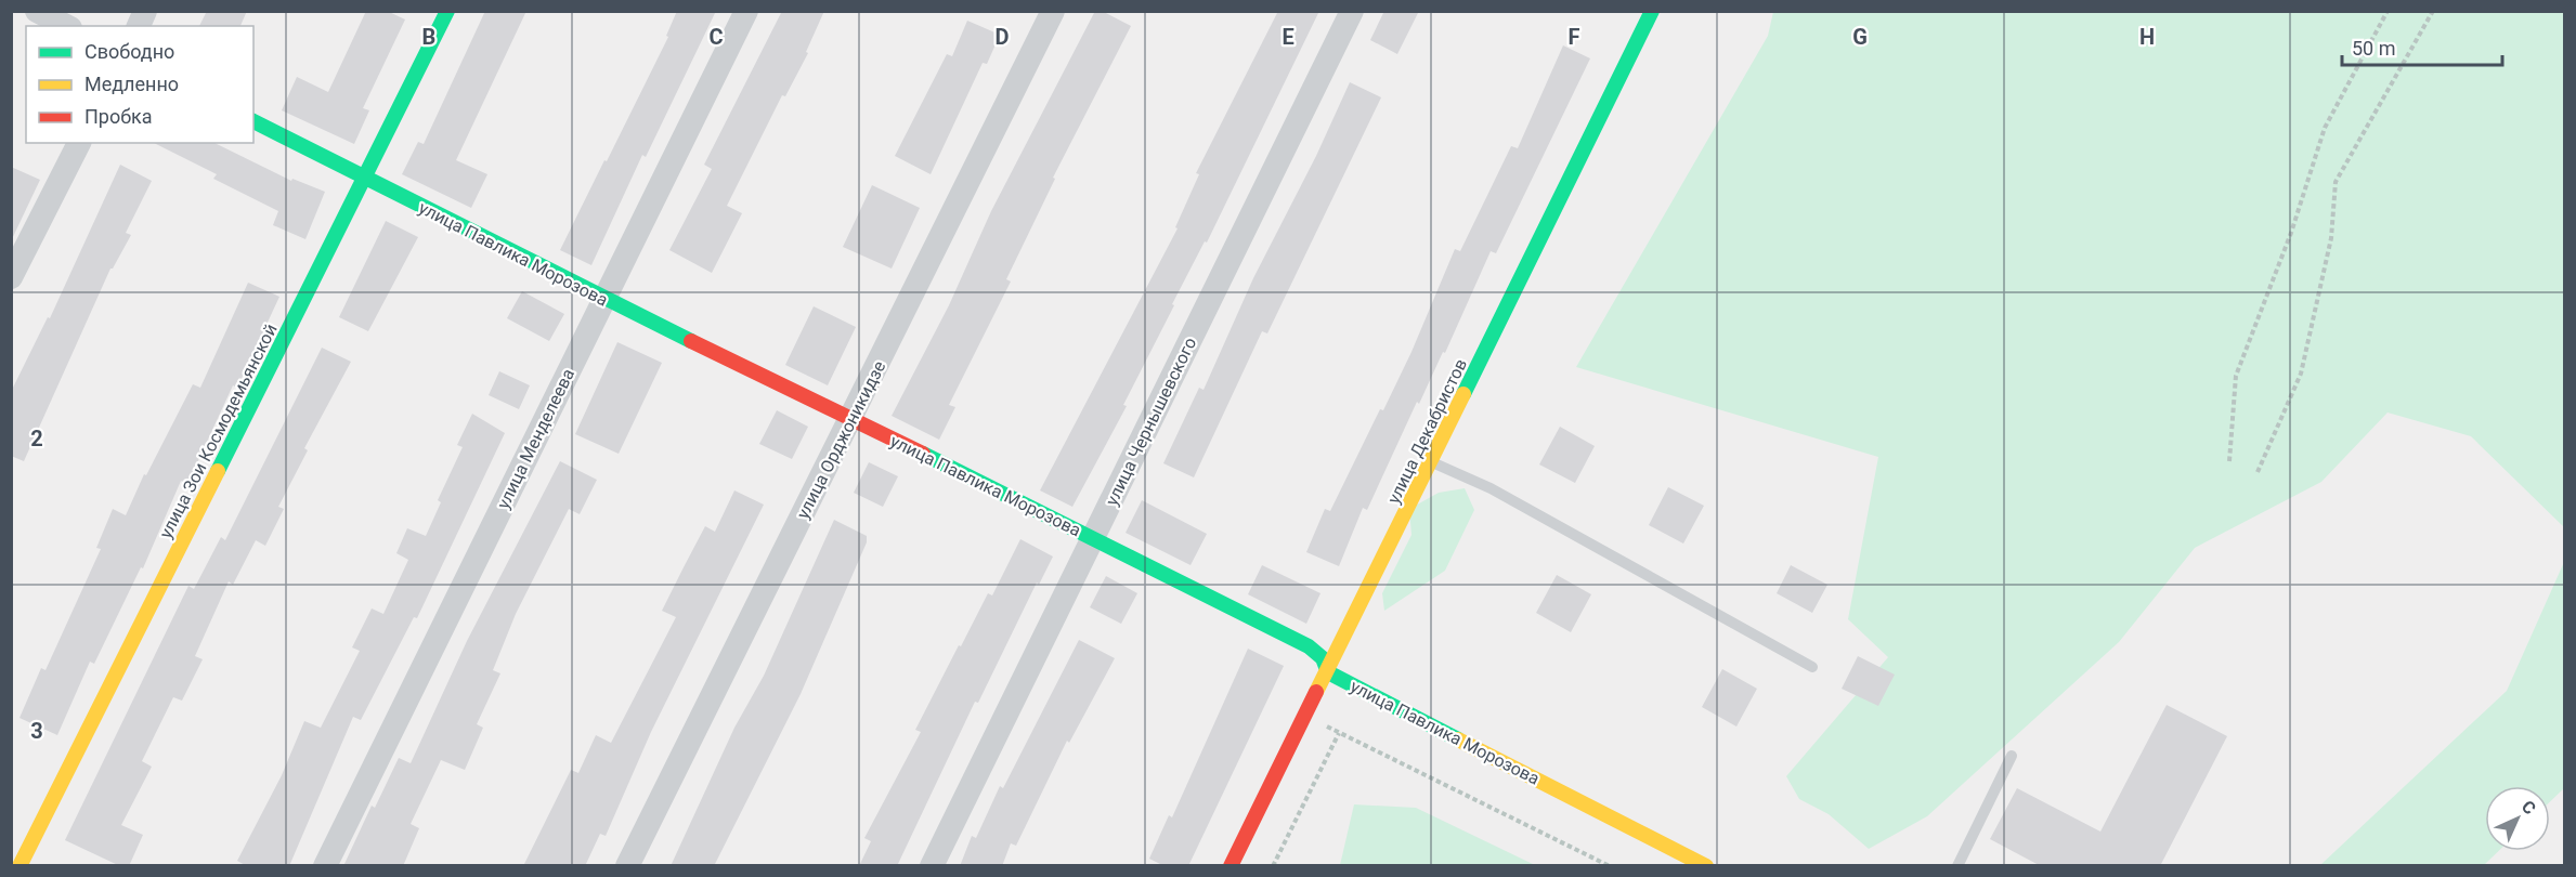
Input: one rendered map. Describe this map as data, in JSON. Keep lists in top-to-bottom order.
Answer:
{
  "streets": {
    "street": [
      "улица Павлика Морозова",
      "улица Чернышевского",
      "улица Зои Космодемьянской",
      "улица Декабристов",
      "улица Менделеева",
      "улица Орджоникидзе"
    ]
  },
  "crossings": [
    ["улица Павлика Морозова", "улица Чернышевского"],
    ["улица Павлика Морозова", "улица Зои Космодемьянской"],
    ["улица Павлика Морозова", "улица Декабристов"],
    ["улица Павлика Морозова", "улица Менделеева"],
    ["улица Павлика Морозова", "улица Орджоникидзе"]
  ],
  "legend": ["Свободно", "Медленно", "Пробка"],
  "scale_bar": "50 m",
  "north": "top right",
  "grid": {
    "columns": [
      "B",
      "C",
      "D",
      "E",
      "F",
      "G",
      "H"
    ],
    "rows": ["2", "3"]
  }
}
